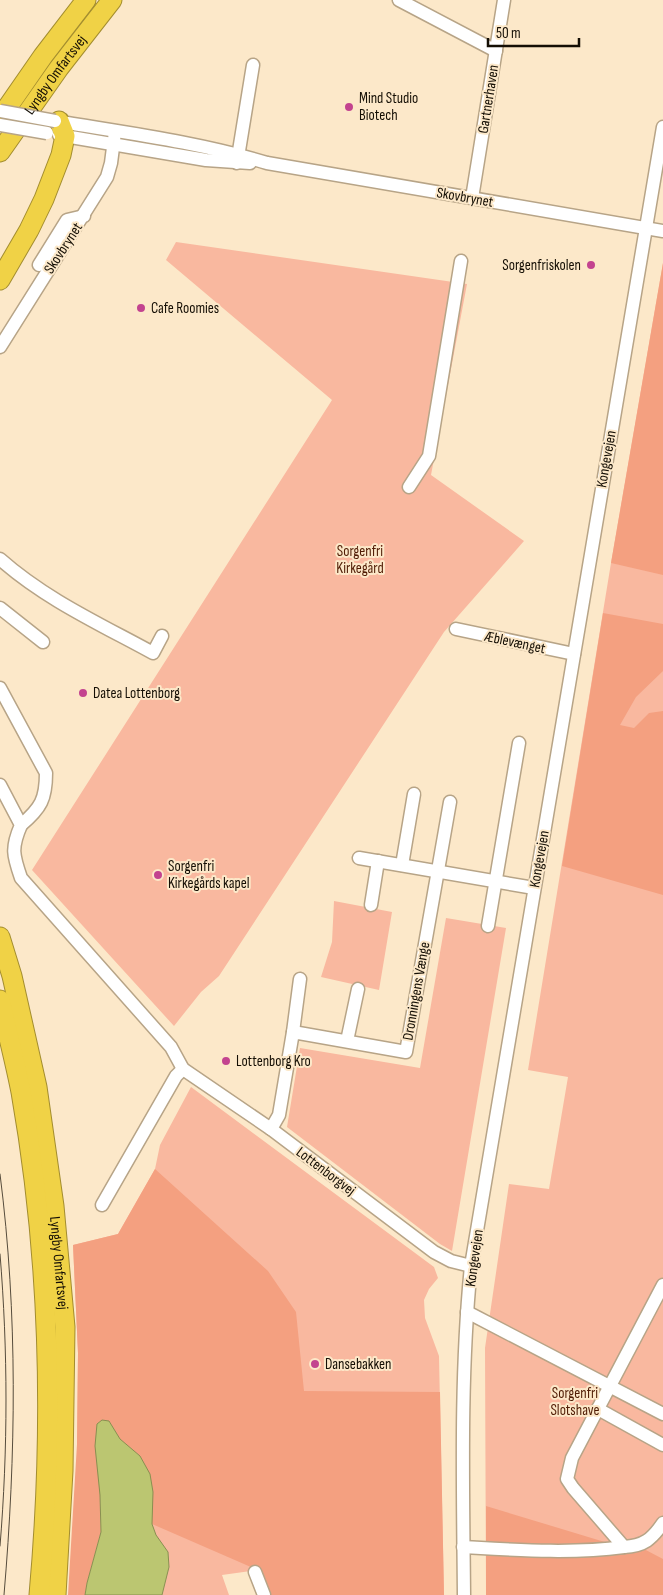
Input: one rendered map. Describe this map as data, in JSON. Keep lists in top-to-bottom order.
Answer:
{
  "streets": {
    "highway": ["Lyngby Omfartsvej"],
    "street": [
      "Gartnerhaven",
      "Skovbrynet",
      "Kongevejen",
      "Æblevænget",
      "Dronningens Vænge",
      "Lottenborgvej"
    ]
  },
  "crossings": [
    ["Gartnerhaven", "Skovbrynet"],
    ["Skovbrynet", "Kongevejen"],
    ["Kongevejen", "Æblevænget"],
    ["Kongevejen", "Lottenborgvej"]
  ],
  "parks": ["Sorgenfri Kirkegård", "Sorgenfri Slotshave"],
  "places": [
    "Mind Studio Biotech",
    "Sorgenfriskolen",
    "Cafe Roomies",
    "Datea Lottenborg",
    "Sorgenfri Kirkegårds kapel",
    "Lottenborg Kro",
    "Dansebakken"
  ],
  "scale_bar": "50 m"
}
